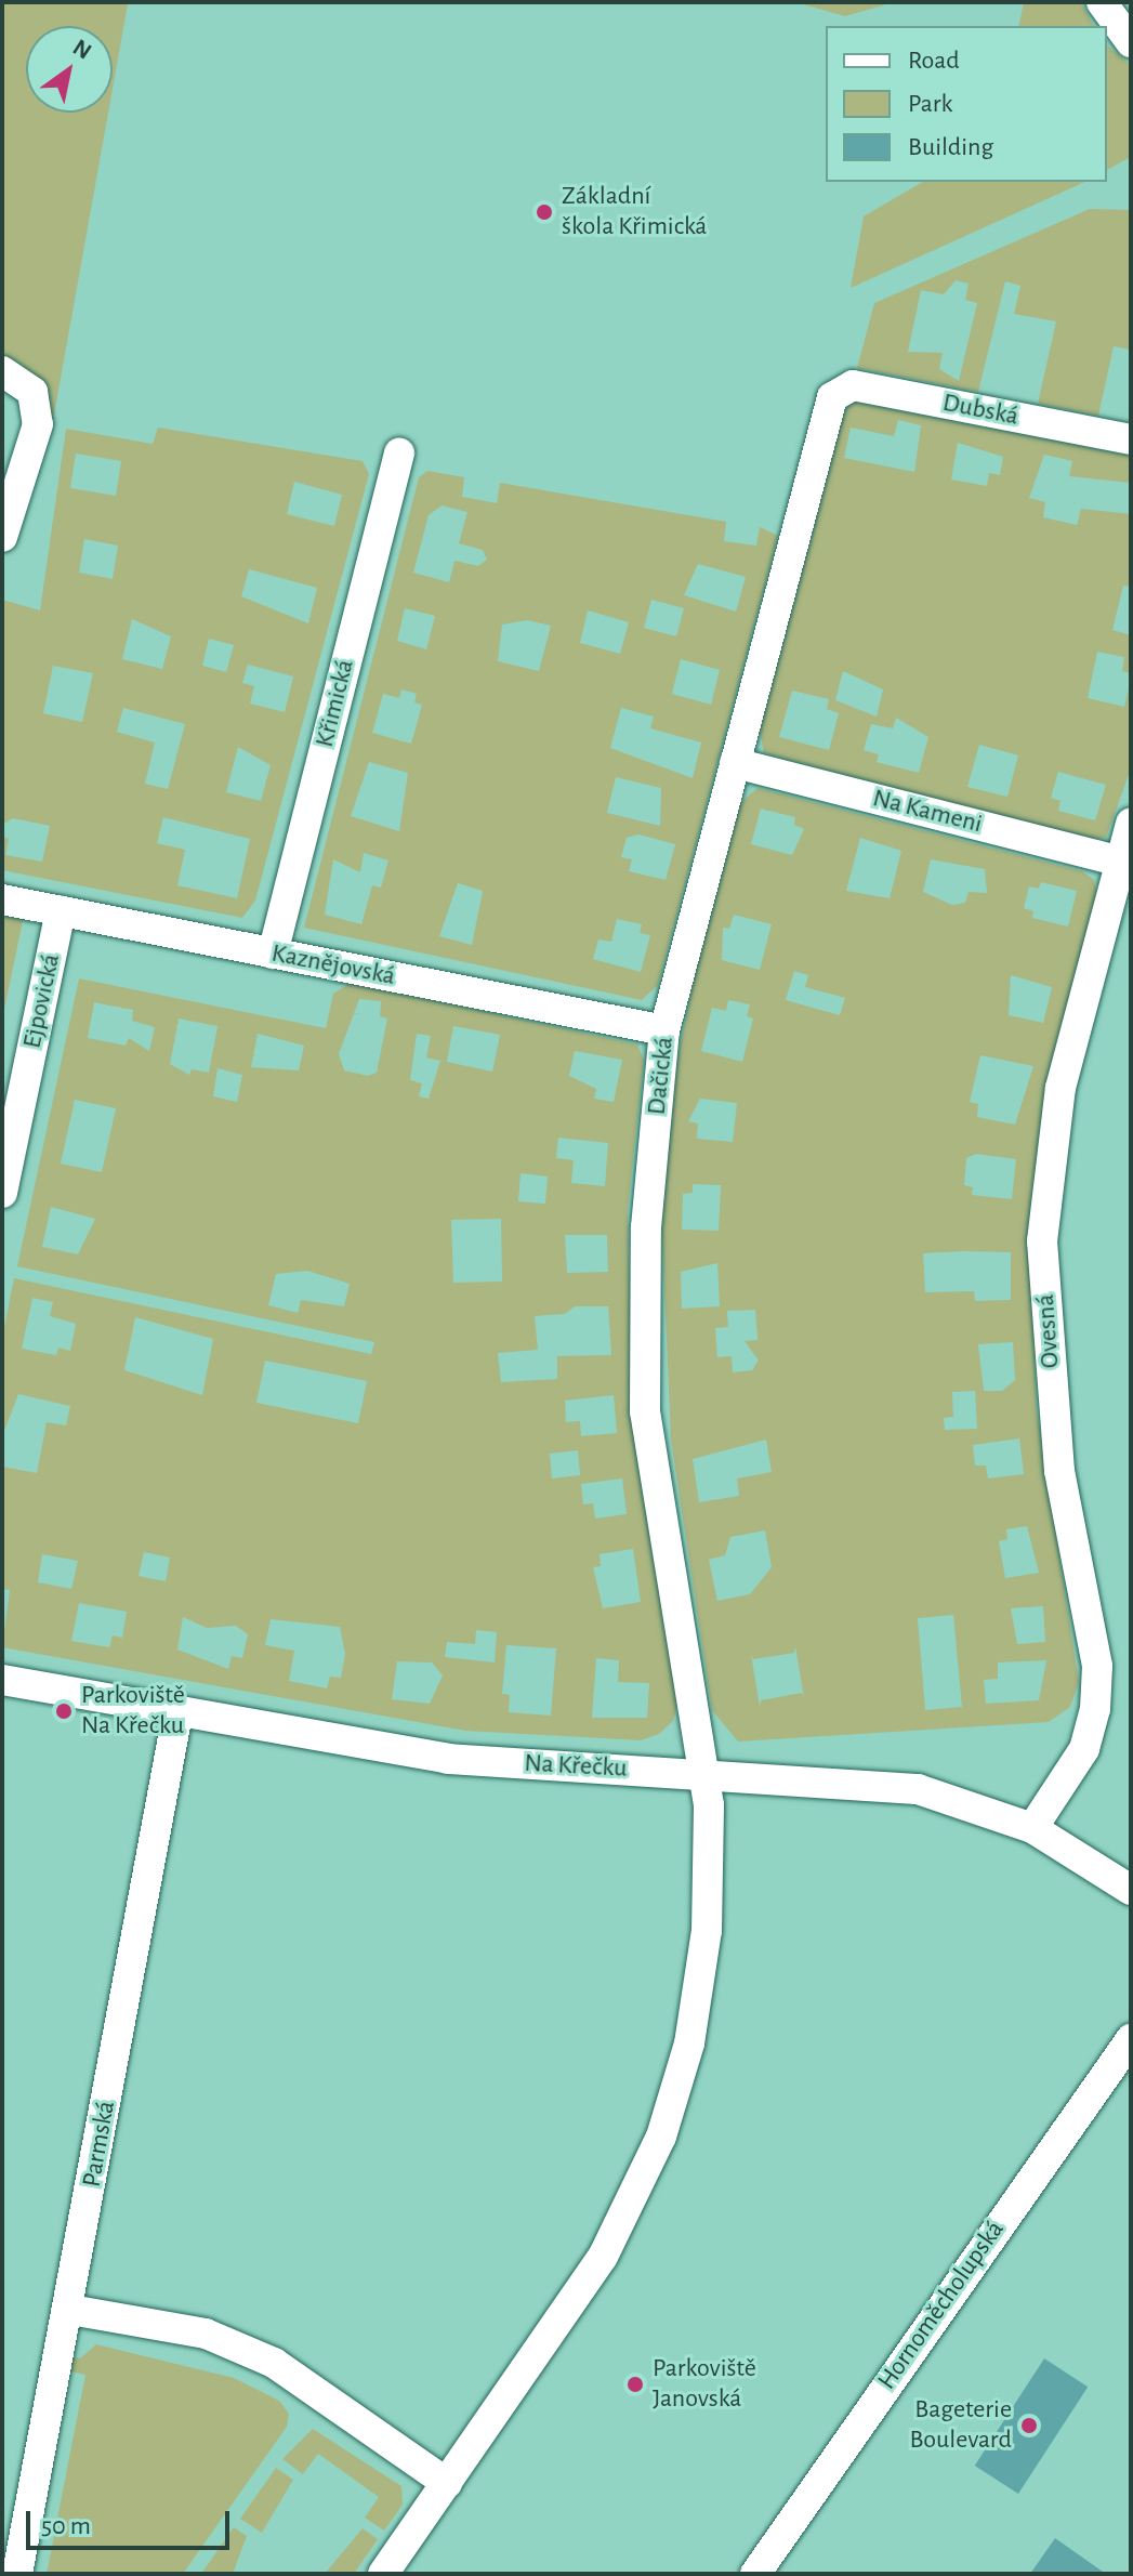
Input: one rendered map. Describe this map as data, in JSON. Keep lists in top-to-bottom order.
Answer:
{
  "streets": {
    "street": [
      "Dubská",
      "Křimická",
      "Na Kameni",
      "Kaznějovská",
      "Ejpovická",
      "Dačická",
      "Ovesná",
      "Na Křečku",
      "Parmská",
      "Hornoměcholupská"
    ]
  },
  "crossings": [
    ["Dubská", "Dačická"],
    ["Křimická", "Kaznějovská"],
    ["Na Kameni", "Dačická"],
    ["Na Kameni", "Ovesná"],
    ["Kaznějovská", "Ejpovická"],
    ["Kaznějovská", "Dačická"],
    ["Dačická", "Na Křečku"],
    ["Ovesná", "Na Křečku"],
    ["Na Křečku", "Parmská"]
  ],
  "places": [
    "Základní škola Křimická",
    "Parkoviště Na Křečku",
    "Parkoviště Janovská",
    "Bageterie Boulevard"
  ],
  "legend": ["Road", "Park", "Building"],
  "scale_bar": "50 m",
  "north": "top right"
}
